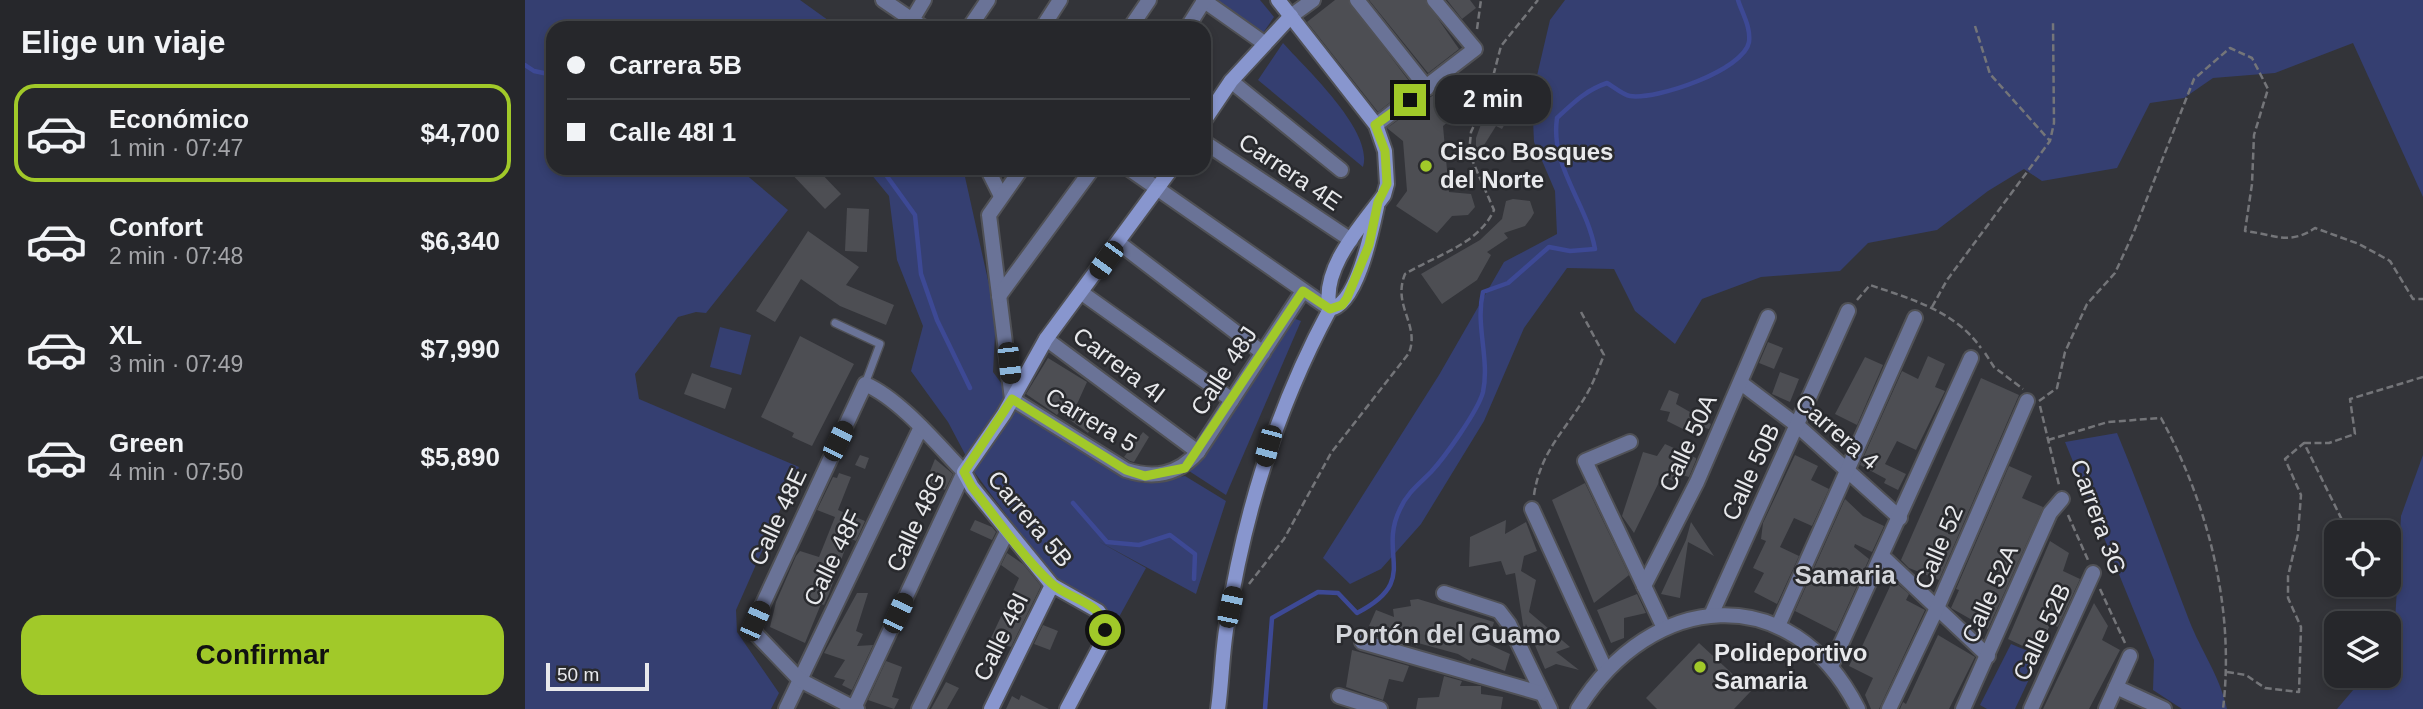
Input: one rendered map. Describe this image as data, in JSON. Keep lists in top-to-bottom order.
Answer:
{
  "streets": {
    "street": [
      "Carrera 4E",
      "Carrera 4I",
      "Calle 48J",
      "Carrera 5",
      "Carrera 4",
      "Calle 50A",
      "Calle 50B",
      "Calle 48E",
      "Carrera 5B",
      "Calle 48G",
      "Calle 52",
      "Calle 48F",
      "Calle 52A",
      "Calle 52B",
      "Calle 48I"
    ],
    "path": ["Carrera 3G"]
  },
  "crossings": [
    ["Carrera 4I", "Calle 48J"],
    ["Calle 48J", "Carrera 5"],
    ["Carrera 5", "Calle 48G"],
    ["Carrera 4", "Calle 50A"],
    ["Carrera 4", "Calle 50B"],
    ["Calle 48E", "Carrera 5B"],
    ["Calle 48E", "Calle 48F"],
    ["Carrera 3G", "Calle 52"],
    ["Carrera 3G", "Calle 52A"],
    ["Carrera 3G", "Calle 52B"],
    ["Carrera 5B", "Calle 48G"],
    ["Carrera 5B", "Calle 48F"],
    ["Carrera 5B", "Calle 48I"]
  ],
  "districts": ["Samaria", "Portón del Guamo"],
  "places": ["Cisco Bosques del Norte", "Polideportivo Samaria"],
  "scale_bar": "50 m",
  "page": {
    "heading": "Elige un viaje",
    "banner": ["Carrera 5B", "Calle 48I 1"],
    "bubble": "2 min",
    "list": [
      {
        "name": "Económico",
        "note": "1 min · 07:47",
        "value": "$4,700"
      },
      {
        "name": "Confort",
        "note": "2 min · 07:48",
        "value": "$6,340"
      },
      {
        "name": "XL",
        "note": "3 min · 07:49",
        "value": "$7,990"
      },
      {
        "name": "Green",
        "note": "4 min · 07:50",
        "value": "$5,890"
      }
    ],
    "buttons": "Confirmar",
    "scale": "50 m"
  }
}
